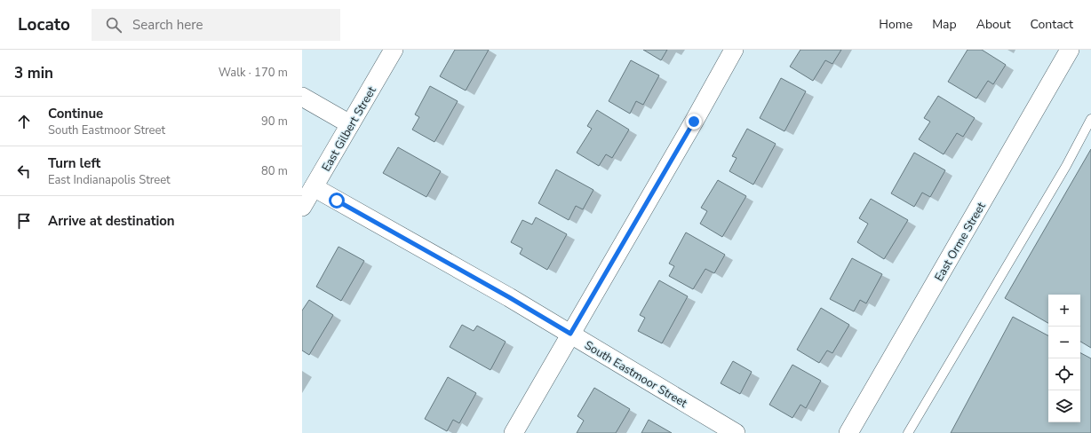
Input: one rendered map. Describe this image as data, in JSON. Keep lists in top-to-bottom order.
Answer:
{
  "streets": {
    "street": ["East Gilbert Street", "East Orme Street", "South Eastmoor Street"]
  },
  "crossings": [
    ["East Gilbert Street", "South Eastmoor Street"]
  ],
  "page": {
    "header": "Locato",
    "search": "Search here",
    "nav": [
      "Home",
      "Map",
      "About",
      "Contact"
    ],
    "heading": ["3 min", "Walk · 170 m"],
    "list": [
      ["Continue", "South Eastmoor Street", "90 m"],
      ["Turn left", "East Indianapolis Street", "80 m"],
      "Arrive at destination"
    ],
    "map_buttons": ["+", "−"]
  }
}
